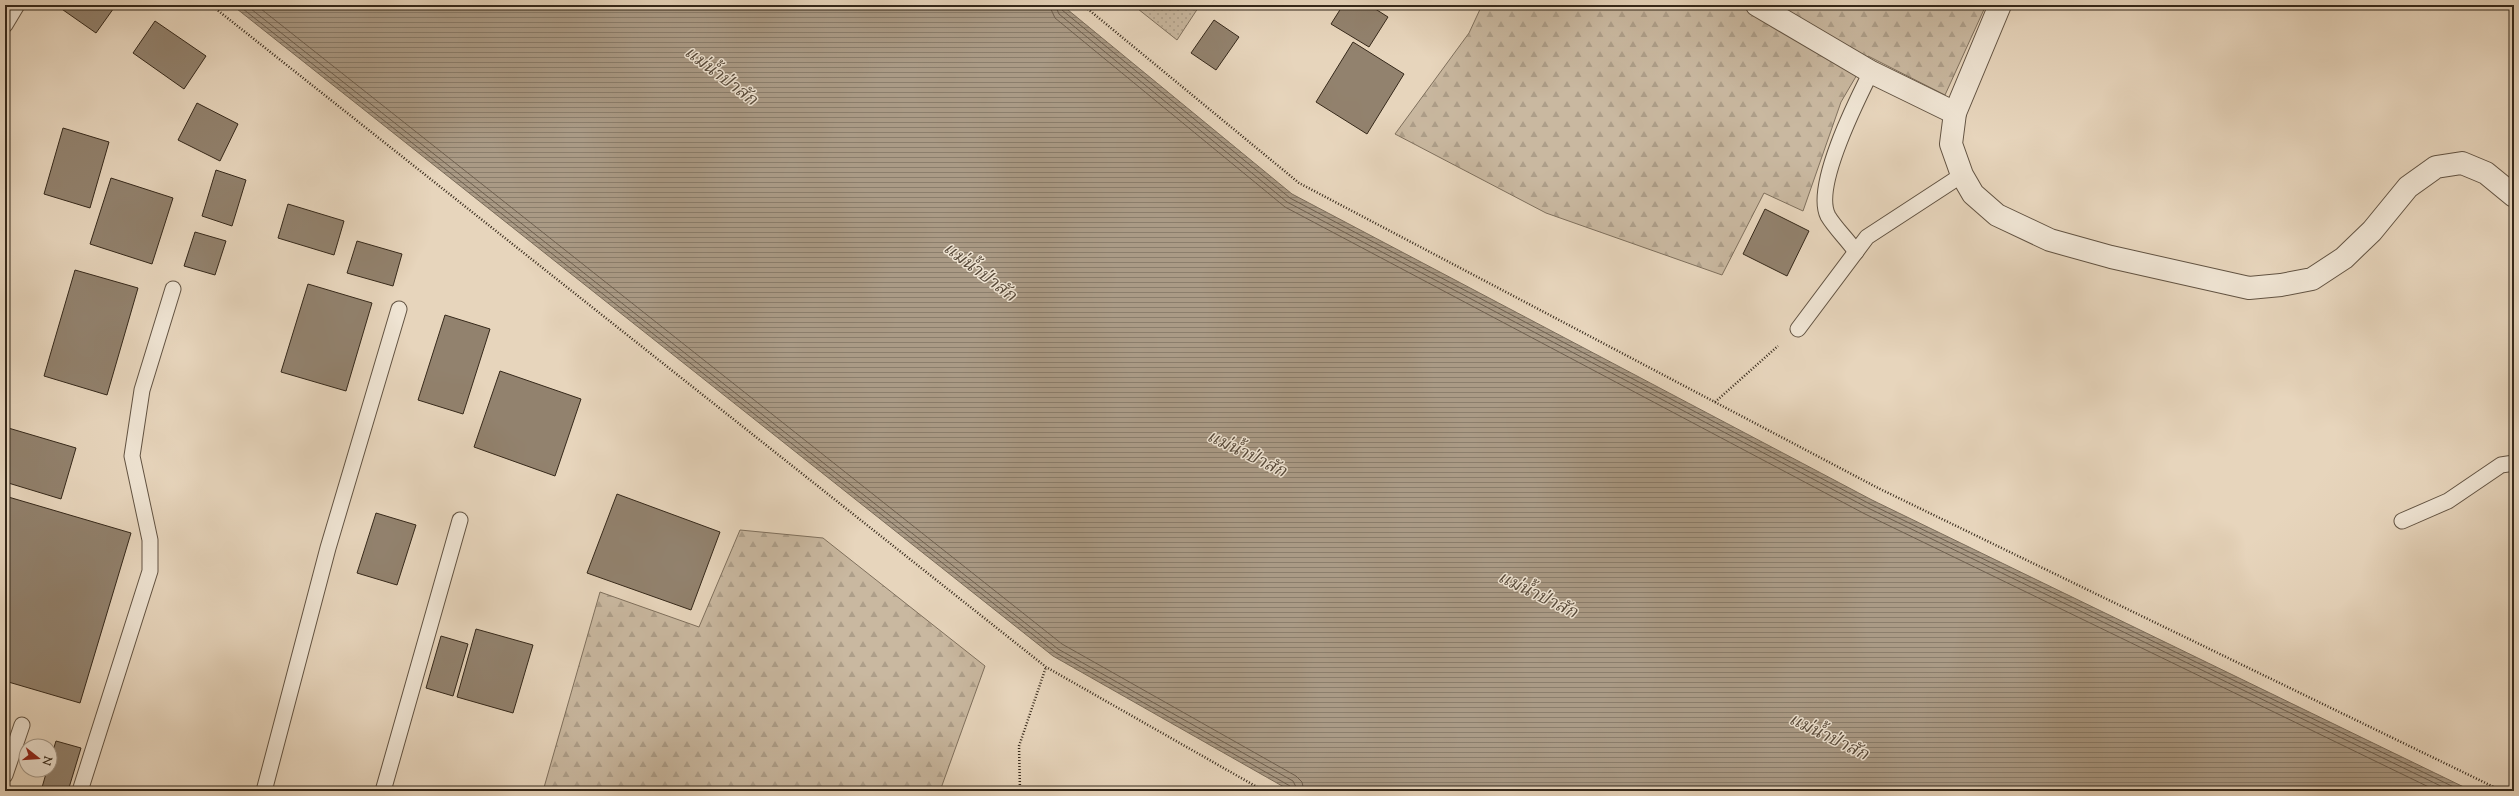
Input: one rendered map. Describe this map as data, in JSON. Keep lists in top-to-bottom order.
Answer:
{
  "water": ["แม่น้ำป่าสัก"],
  "north": "right"
}
